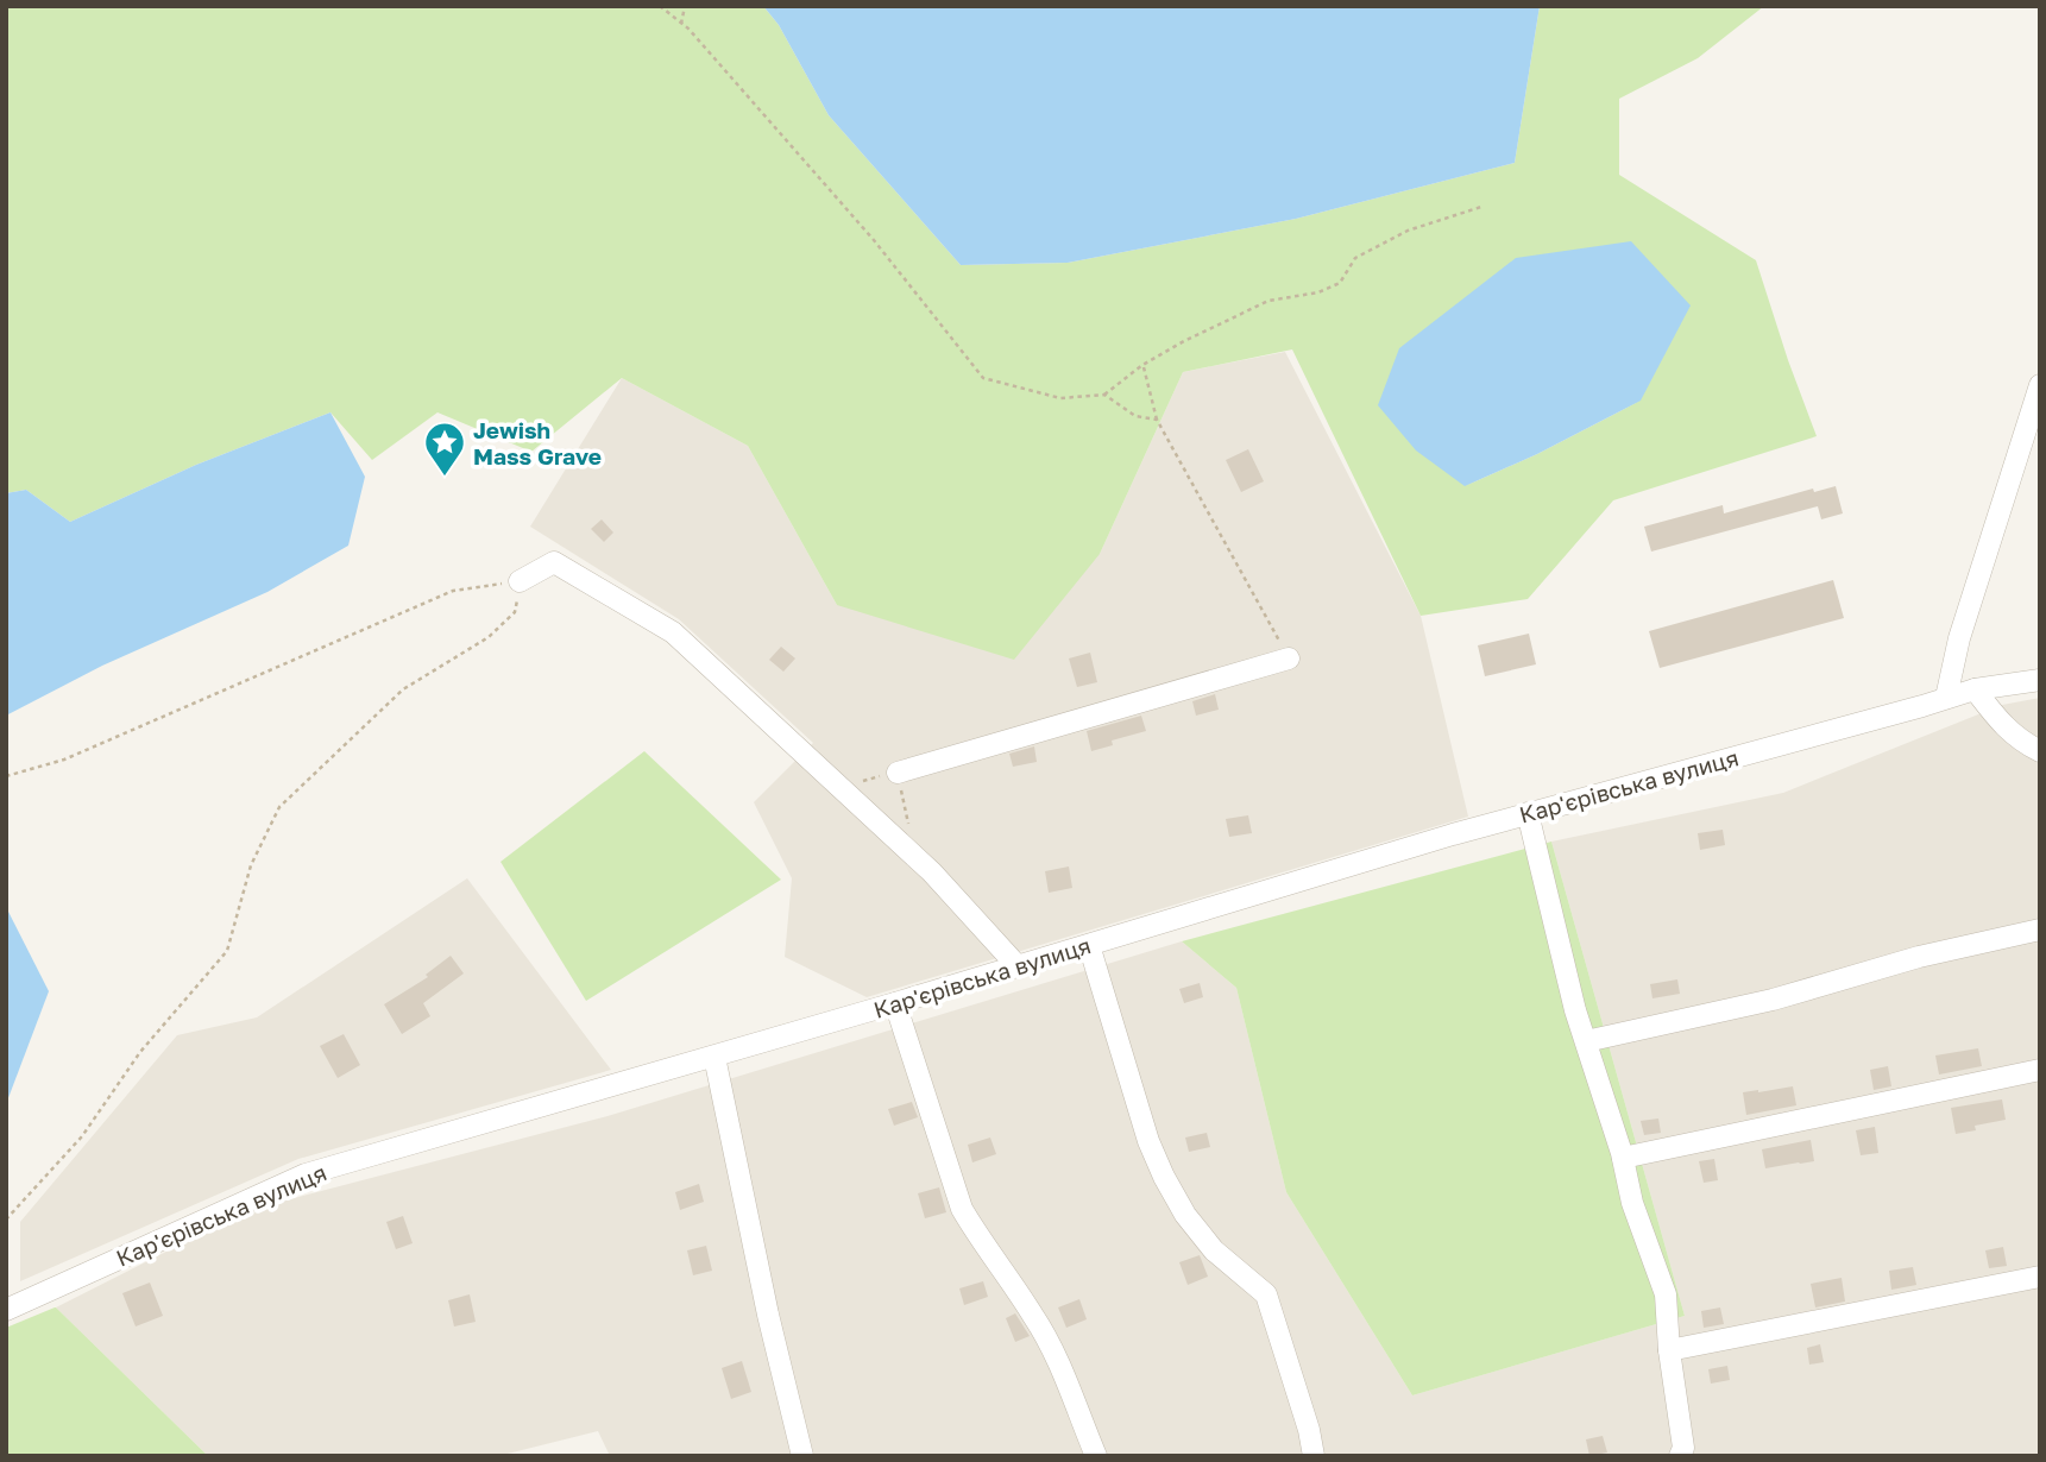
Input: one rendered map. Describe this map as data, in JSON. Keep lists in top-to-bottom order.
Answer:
{
  "streets": {
    "street": ["Кар'єрівська вулиця"]
  },
  "places": {
    "place": ["Jewish Mass Grave"]
  }
}
